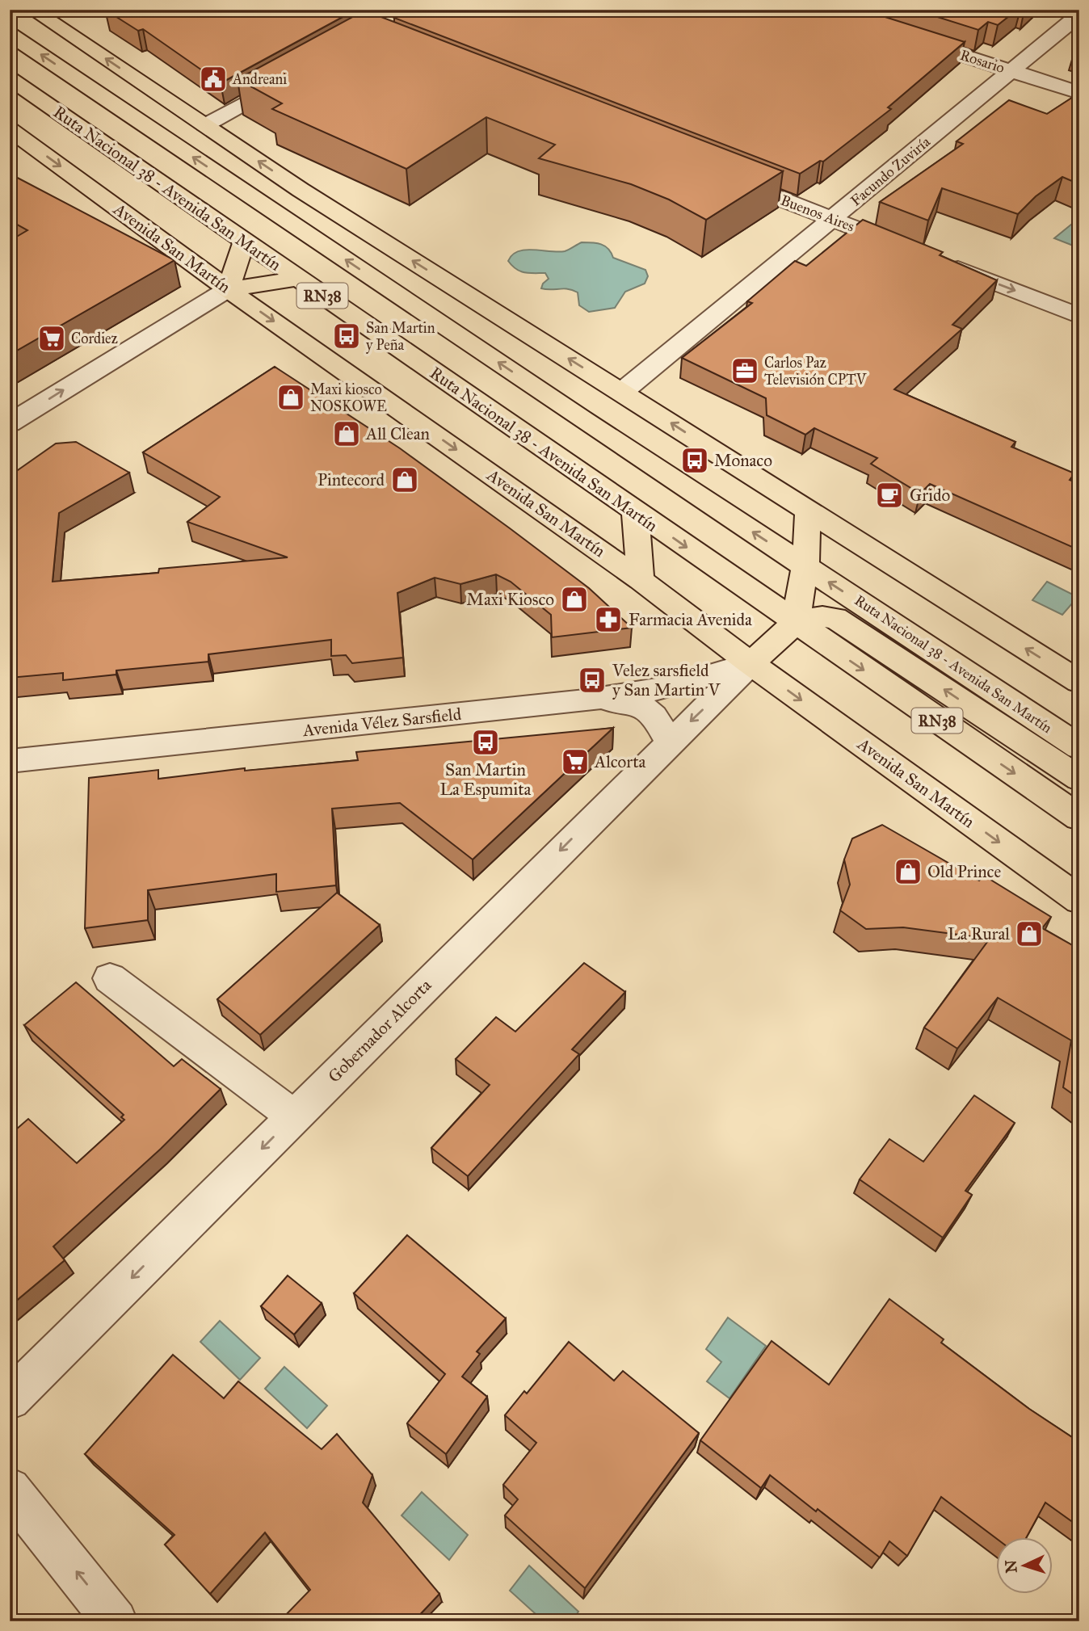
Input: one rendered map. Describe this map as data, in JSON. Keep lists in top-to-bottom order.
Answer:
{
  "streets": {
    "main road": ["Ruta Nacional 38 - Avenida San Martín", "Avenida San Martín", "RN38"],
    "street": [
      "Rosario",
      "Facundo Zuviría",
      "Buenos Aires",
      "Avenida Vélez Sarsfield",
      "Gobernador Alcorta"
    ]
  },
  "crossings": [
    ["Rosario", "Facundo Zuviría"],
    ["Facundo Zuviría", "Buenos Aires"],
    ["Avenida San Martín", "Avenida Vélez Sarsfield"],
    ["Avenida San Martín", "Gobernador Alcorta"],
    ["Avenida Vélez Sarsfield", "Gobernador Alcorta"]
  ],
  "one_way": ["Gobernador Alcorta"],
  "places": {
    "public building": ["Andreani"],
    "bus stop": [
      "San Martin y Peña",
      "Monaco",
      "Velez sarsfield y San Martin V",
      "San Martin La Espumita"
    ],
    "supermarket": ["Cordiez", "Alcorta"],
    "office": ["Carlos Paz Televisión CPTV"],
    "shop": [
      "Maxi kiosco NOSKOWE",
      "All Clean",
      "Pintecord",
      "Maxi Kiosco",
      "Old Prince",
      "La Rural"
    ],
    "cafe": ["Grido"],
    "pharmacy": ["Farmacia Avenida"]
  },
  "north": "left"
}
